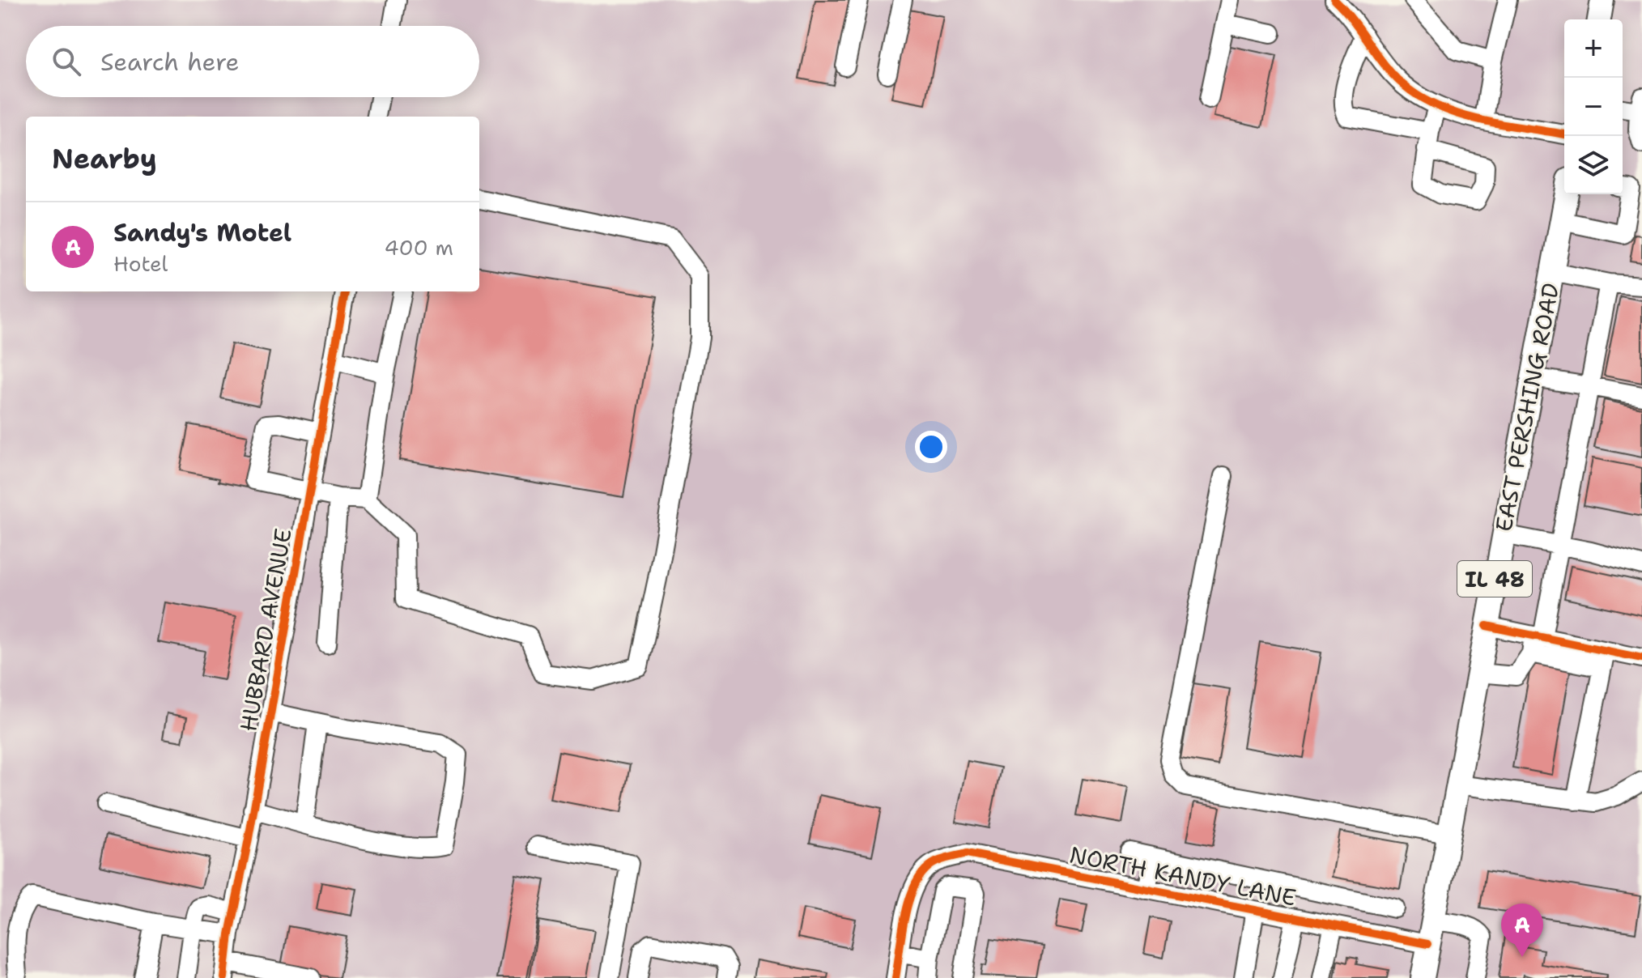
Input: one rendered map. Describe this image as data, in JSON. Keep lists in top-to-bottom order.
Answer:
{
  "streets": {
    "main road": ["EAST PERSHING ROAD", "IL 48"],
    "street": ["HUBBARD AVENUE", "NORTH KANDY LANE"]
  },
  "crossings": [
    ["EAST PERSHING ROAD", "NORTH KANDY LANE"]
  ],
  "page": {
    "map_buttons": ["+", "−"],
    "search": "Search here",
    "heading": "Nearby",
    "list": [
      {
        "mark": "A",
        "name": "Sandy's Motel",
        "note": "Hotel",
        "value": "400 m"
      }
    ],
    "pins": "A"
  }
}
